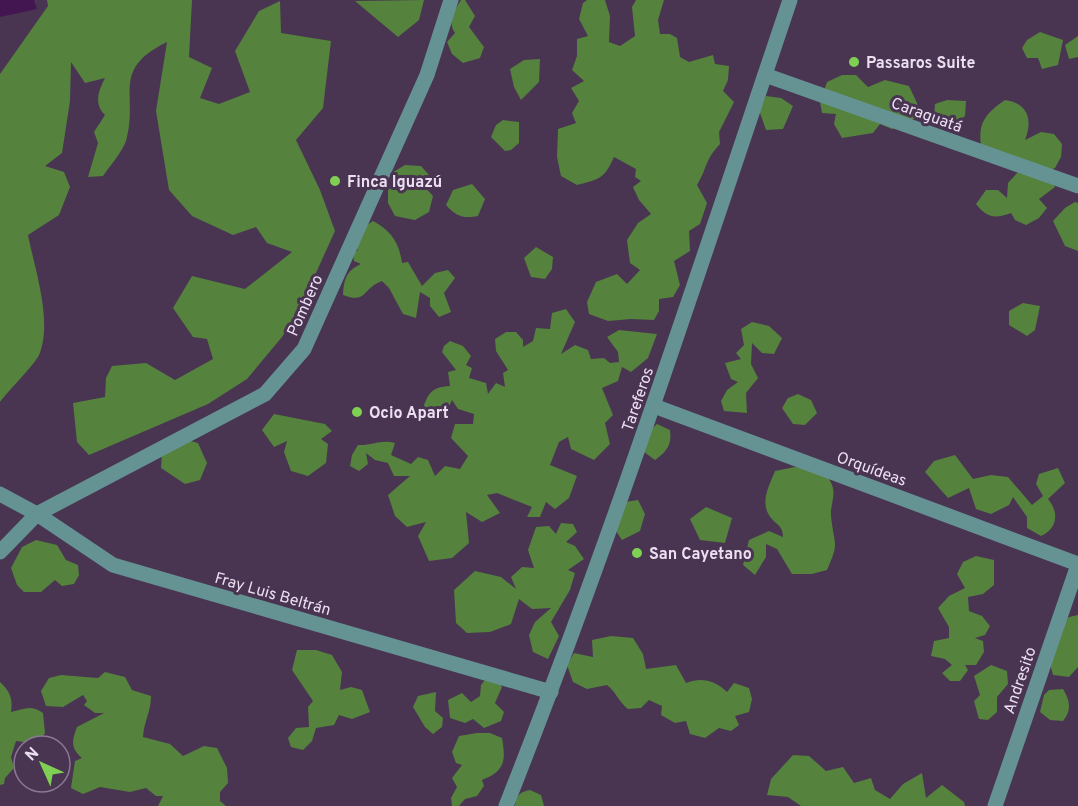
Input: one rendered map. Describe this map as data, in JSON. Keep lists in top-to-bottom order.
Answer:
{
  "streets": {
    "street": [
      "Caraguatá",
      "Pombero",
      "Tareferos",
      "Orquídeas",
      "Fray Luis Beltrán",
      "Andresito"
    ]
  },
  "crossings": [
    ["Caraguatá", "Tareferos"],
    ["Pombero", "Fray Luis Beltrán"],
    ["Tareferos", "Orquídeas"],
    ["Tareferos", "Fray Luis Beltrán"],
    ["Orquídeas", "Andresito"]
  ],
  "places": [
    "Passaros Suite",
    "Finca Iguazú",
    "Ocio Apart",
    "San Cayetano"
  ],
  "north": "top left"
}
